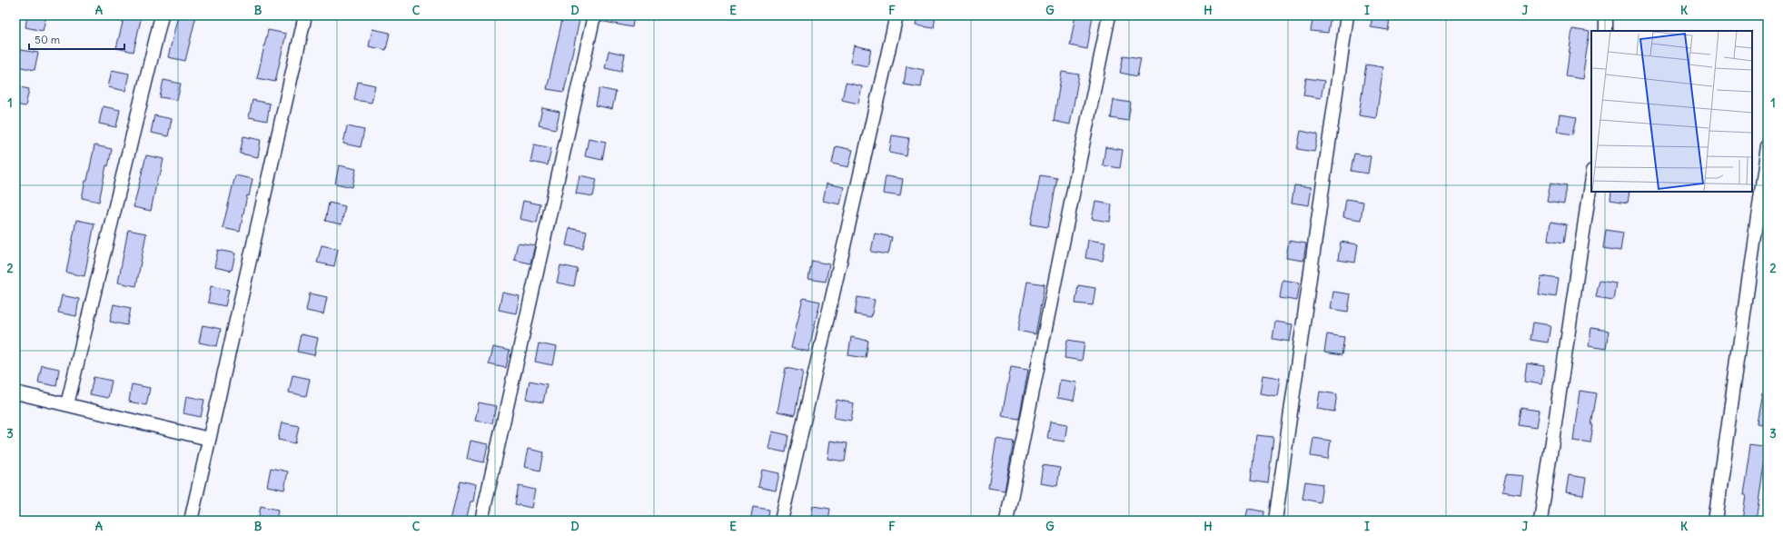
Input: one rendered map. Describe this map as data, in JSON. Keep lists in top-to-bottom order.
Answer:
{
  "scale_bar": "50 m",
  "grid": {
    "columns": [
      "A",
      "B",
      "C",
      "D",
      "E",
      "F",
      "G",
      "H",
      "I",
      "J",
      "K"
    ],
    "rows": ["1", "2", "3"]
  }
}
